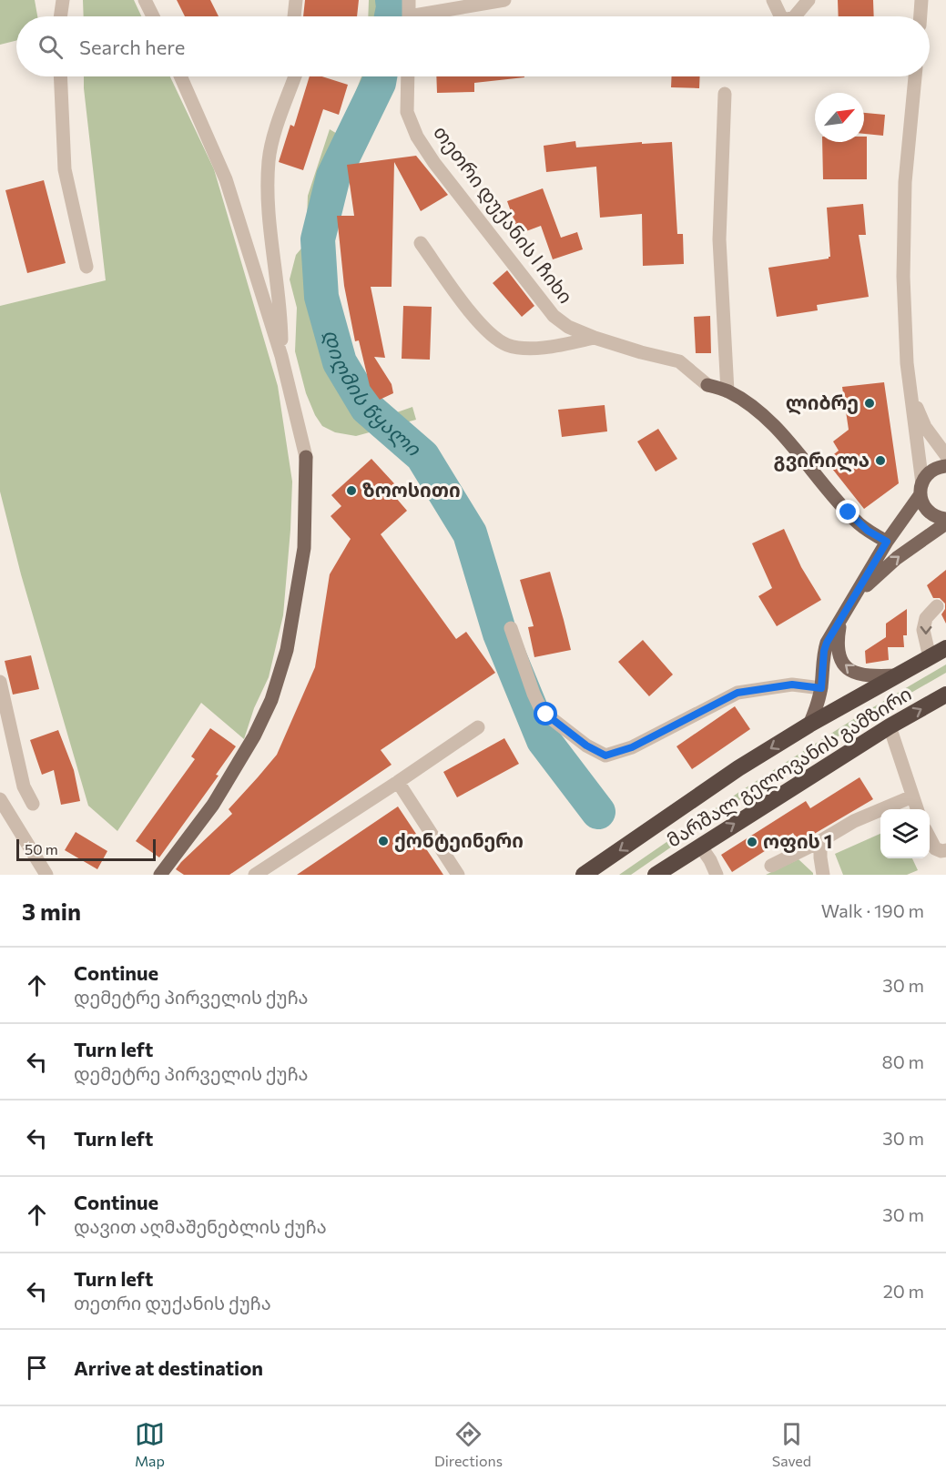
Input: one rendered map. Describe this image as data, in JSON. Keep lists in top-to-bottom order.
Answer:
{
  "streets": {
    "highway": ["მარშალ გელოვანის გამზირი"],
    "street": ["თეთრი დუქანის I ჩიხი"]
  },
  "water": ["დიღმის წყალი"],
  "places": [
    "ლიბრე",
    "გვირილა",
    "ზოოსითი",
    "ქონტეინერი",
    "ოფის 1"
  ],
  "scale_bar": "50 m",
  "north": "top right",
  "page": {
    "search": "Search here",
    "scale": "50 m",
    "heading": ["3 min", "Walk · 190 m"],
    "list": [
      ["Continue", "დემეტრე პირველის ქუჩა", "30 m"],
      ["Turn left", "დემეტრე პირველის ქუჩა", "80 m"],
      ["Turn left", "30 m"],
      ["Continue", "დავით აღმაშენებლის ქუჩა", "30 m"],
      ["Turn left", "თეთრი დუქანის ქუჩა", "20 m"],
      "Arrive at destination"
    ],
    "nav": ["Map", "Directions", "Saved"]
  }
}
